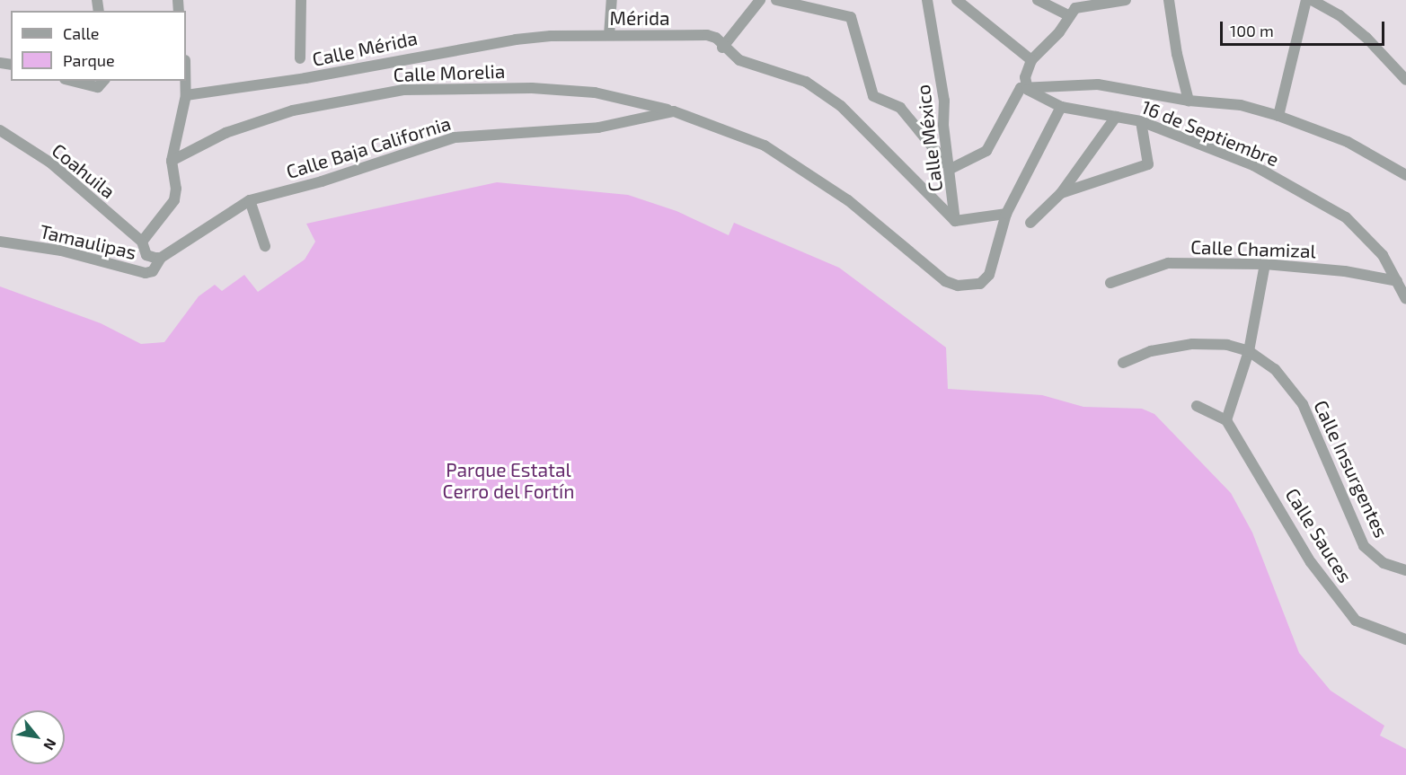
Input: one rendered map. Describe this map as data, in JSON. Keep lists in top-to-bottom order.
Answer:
{
  "streets": {
    "street": [
      "Mérida",
      "Calle Mérida",
      "Calle Morelia",
      "16 de Septiembre",
      "Calle México",
      "Calle Baja California",
      "Coahuila",
      "Tamaulipas",
      "Calle Chamizal",
      "Calle Insurgentes",
      "Calle Sauces"
    ]
  },
  "crossings": [
    ["Mérida", "Calle Mérida"],
    ["Mérida", "Calle México"],
    ["Calle Morelia", "Calle Baja California"],
    ["16 de Septiembre", "Calle Chamizal"],
    ["Calle Baja California", "Coahuila"],
    ["Calle Baja California", "Tamaulipas"],
    ["Coahuila", "Tamaulipas"]
  ],
  "parks": ["Parque Estatal Cerro del Fortín"],
  "legend": ["Calle", "Parque"],
  "scale_bar": "100 m",
  "north": "bottom right"
}
